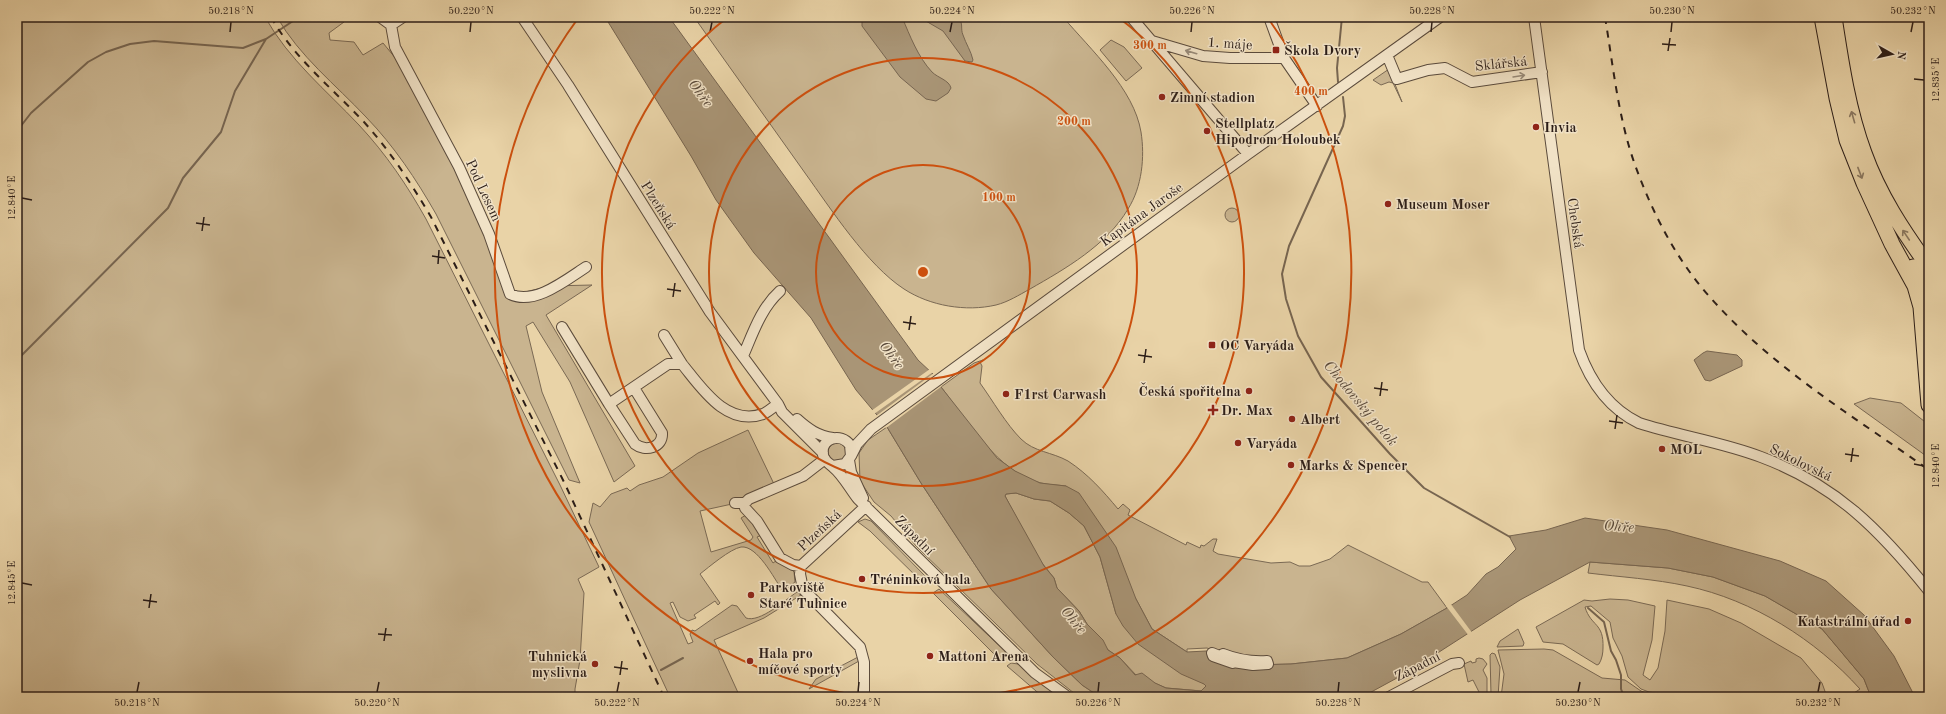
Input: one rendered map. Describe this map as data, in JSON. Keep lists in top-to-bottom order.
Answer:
{
  "streets": {
    "street": [
      "1. máje",
      "Sklářská",
      "Pod Lesem",
      "Plzeňská",
      "Kapitána Jaroše",
      "Chebská",
      "Sokolovská",
      "Západní"
    ]
  },
  "crossings": [
    ["Sklářská", "Kapitána Jaroše"],
    ["Sklářská", "Chebská"],
    ["Plzeňská", "Kapitána Jaroše"],
    ["Plzeňská", "Západní"],
    ["Kapitána Jaroše", "Západní"],
    ["Chebská", "Sokolovská"]
  ],
  "one_way": ["1. máje", "Sklářská"],
  "water": ["Ohře", "Chodovský potok"],
  "places": {
    "transit": ["Škola Dvory", "OC Varyáda"],
    "other": [
      "Zimní stadion",
      "Invia",
      "Stellplatz Hipodrom Holoubek",
      "Museum Moser",
      "Česká spořitelna",
      "F1rst Carwash",
      "Albert",
      "Varyáda",
      "MOL",
      "Marks & Spencer",
      "Tréninková hala",
      "Parkoviště Staré Tuhnice",
      "Katastrální úřad",
      "Mattoni Arena",
      "Hala pro míčové sporty",
      "Tuhnická myslivna"
    ],
    "health": ["Dr. Max"]
  },
  "north": "right",
  "coordinates": [
    "50.218°N",
    "50.220°N",
    "50.222°N",
    "50.224°N",
    "50.226°N",
    "50.228°N",
    "50.230°N",
    "50.232°N",
    "12.835°E",
    "12.840°E",
    "12.845°E"
  ],
  "rings": [
    "300 m",
    "400 m",
    "200 m",
    "100 m"
  ]
}
